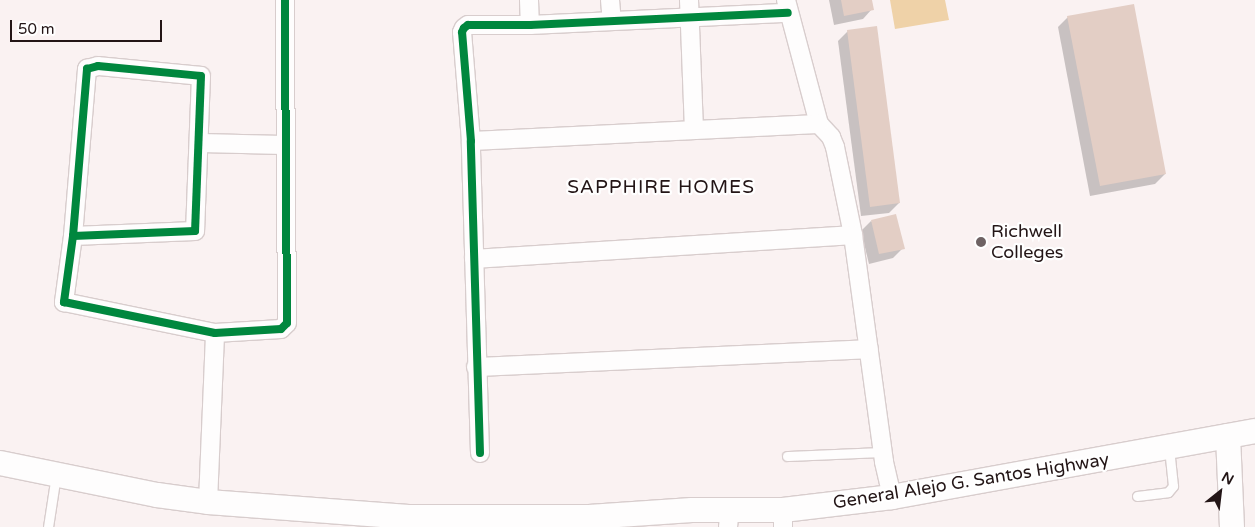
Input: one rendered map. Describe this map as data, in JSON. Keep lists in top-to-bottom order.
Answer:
{
  "streets": {
    "main road": ["General Alejo G. Santos Highway"]
  },
  "districts": ["SAPPHIRE HOMES"],
  "places": ["Richwell Colleges"],
  "scale_bar": "50 m",
  "north": "top right"
}
